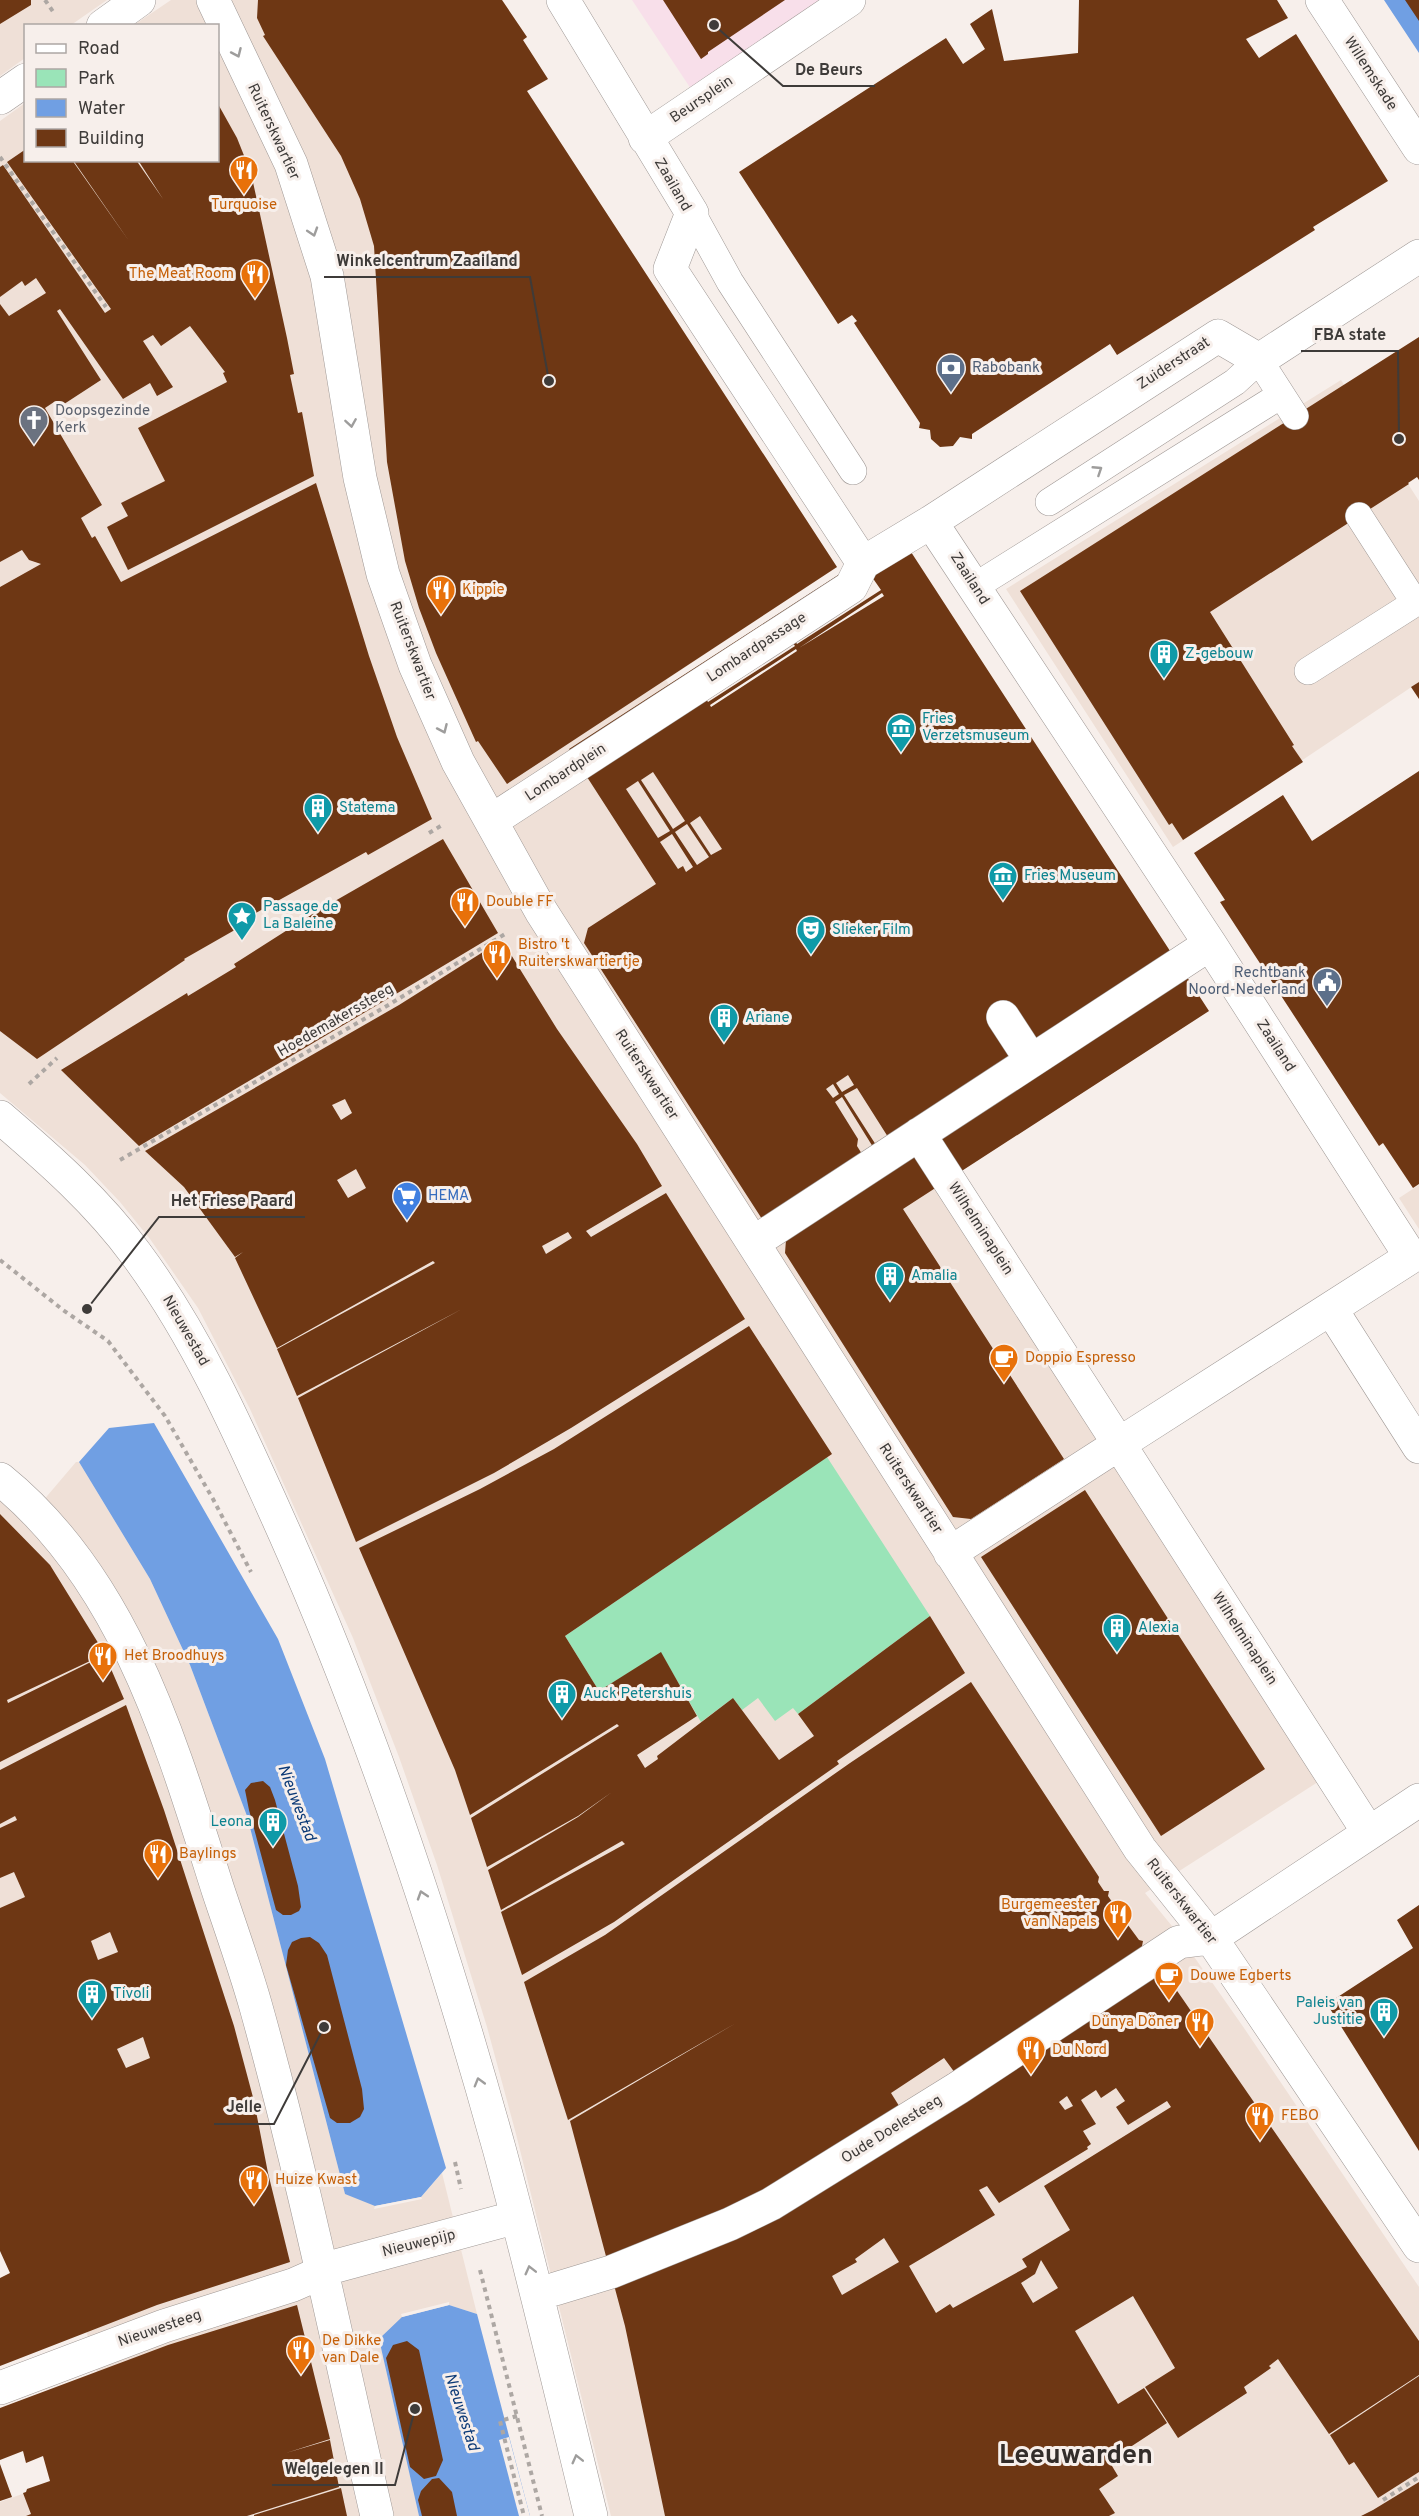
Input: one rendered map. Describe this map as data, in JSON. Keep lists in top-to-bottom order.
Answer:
{
  "streets": {
    "street": [
      "Willemskade",
      "Beursplein",
      "Ruiterskwartier",
      "Zaailand",
      "Zuiderstraat",
      "Lombardpassage",
      "Lombardplein",
      "Wilhelminaplein",
      "Nieuwestad",
      "Oude Doelesteeg",
      "Nieuwepijp",
      "Nieuwesteeg"
    ],
    "path": ["Hoedemakerssteeg"]
  },
  "crossings": [
    ["Beursplein", "Zaailand"],
    ["Ruiterskwartier", "Lombardplein"],
    ["Ruiterskwartier", "Hoedemakerssteeg"],
    ["Ruiterskwartier", "Oude Doelesteeg"],
    ["Zaailand", "Zuiderstraat"],
    ["Zaailand", "Lombardpassage"],
    ["Lombardpassage", "Lombardplein"],
    ["Nieuwestad", "Nieuwepijp"],
    ["Nieuwepijp", "Nieuwesteeg"]
  ],
  "districts": ["Leeuwarden"],
  "water": ["Nieuwestad"],
  "places": {
    "other": [
      "De Beurs",
      "Winkelcentrum Zaailand",
      "FBA state",
      "Het Friese Paard",
      "Jelle",
      "Welgelegen II"
    ],
    "restaurant": [
      "Turquoise",
      "The Meat Room",
      "Kippie",
      "Double FF",
      "Bistro 't Ruiterskwartiertje",
      "Het Broodhuys",
      "Baylings",
      "Burgemeester van Napels",
      "Dünya Döner",
      "Du Nord",
      "FEBO",
      "Huize Kwast",
      "De Dikke van Dale"
    ],
    "bank": ["Rabobank"],
    "church": ["Doopsgezinde Kerk"],
    "building": [
      "Z-gebouw",
      "Statema",
      "Ariane",
      "Amalia",
      "Alexia",
      "Auck Petershuis",
      "Leona",
      "Tivoli",
      "Paleis van Justitie"
    ],
    "museum": ["Fries Verzetsmuseum", "Fries Museum"],
    "place": ["Passage de La Baleine"],
    "theatre": ["Slieker Film"],
    "public building": ["Rechtbank Noord-Nederland"],
    "supermarket": ["HEMA"],
    "cafe": ["Doppio Espresso", "Douwe Egberts"]
  },
  "legend": [
    "Road",
    "Park",
    "Water",
    "Building"
  ]
}
